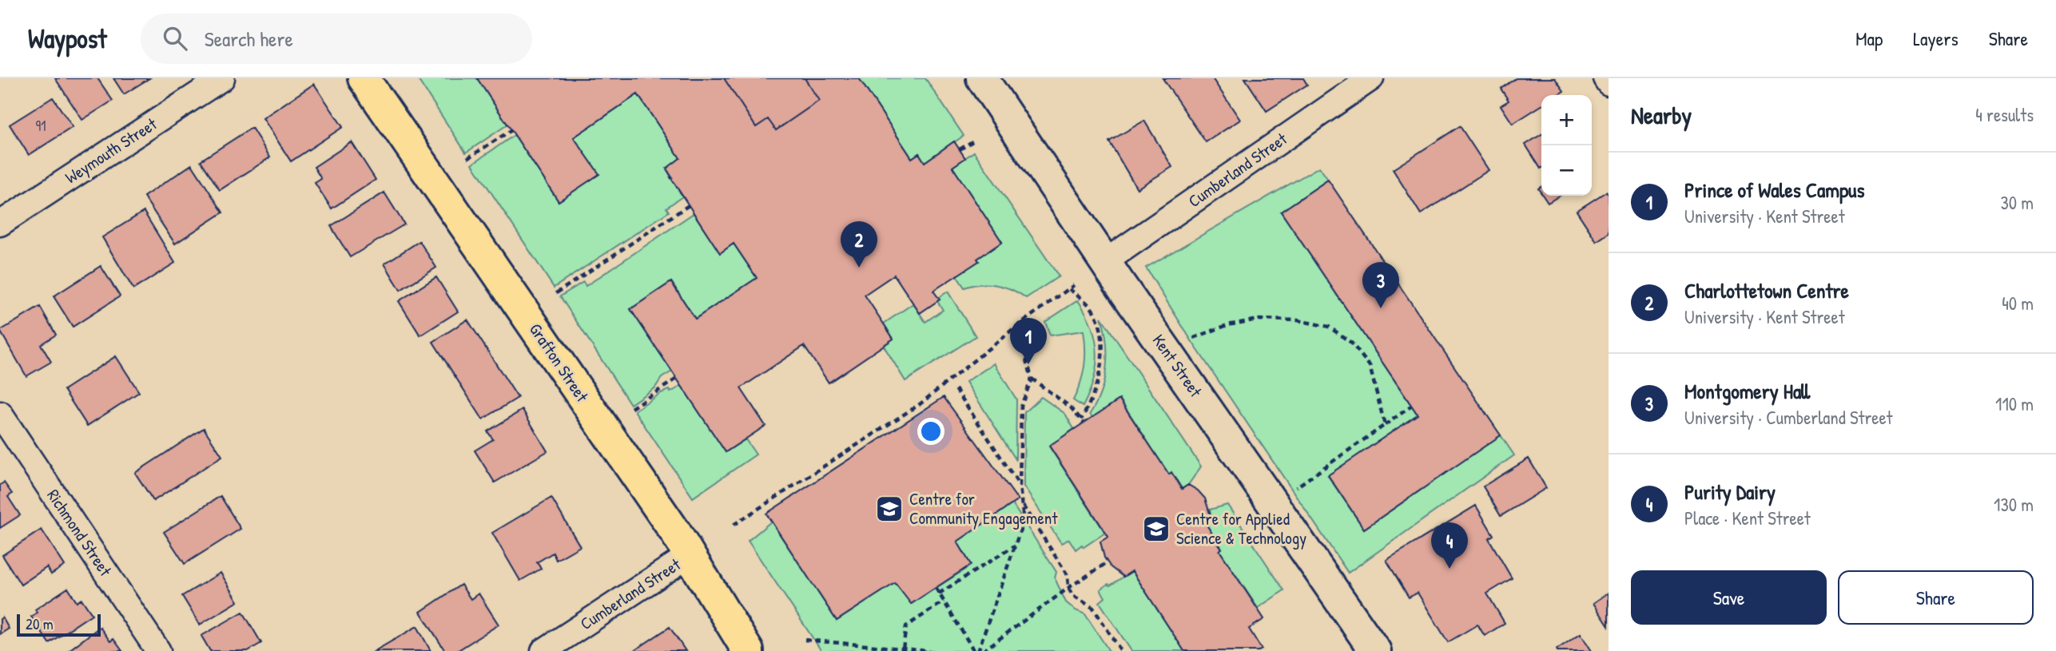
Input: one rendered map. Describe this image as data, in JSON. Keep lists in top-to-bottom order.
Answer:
{
  "streets": {
    "main road": ["Grafton Street"],
    "street": [
      "Weymouth Street",
      "Cumberland Street",
      "Kent Street",
      "Richmond Street"
    ]
  },
  "crossings": [
    ["Cumberland Street", "Grafton Street"],
    ["Cumberland Street", "Kent Street"]
  ],
  "places": {
    "school or university": ["Centre for Community Engagement", "Centre for Applied Science & Technology"]
  },
  "house_numbers": ["91"],
  "scale_bar": "20 m",
  "page": {
    "header": "Waypost",
    "search": "Search here",
    "nav": ["Map", "Layers", "Share"],
    "heading": ["Nearby", "4 results"],
    "map_buttons": ["+", "−"],
    "list": [
      {
        "mark": "1",
        "name": "Prince of Wales Campus",
        "note": "University · Kent Street",
        "value": "30 m"
      },
      {
        "mark": "2",
        "name": "Charlottetown Centre",
        "note": "University · Kent Street",
        "value": "40 m"
      },
      {
        "mark": "3",
        "name": "Montgomery Hall",
        "note": "University · Cumberland Street",
        "value": "110 m"
      },
      {
        "mark": "4",
        "name": "Purity Dairy",
        "note": "Place · Kent Street",
        "value": "130 m"
      }
    ],
    "pins": [
      "2",
      "3",
      "1",
      "4"
    ],
    "buttons": ["Save", "Share"],
    "scale": "20 m"
  }
}
